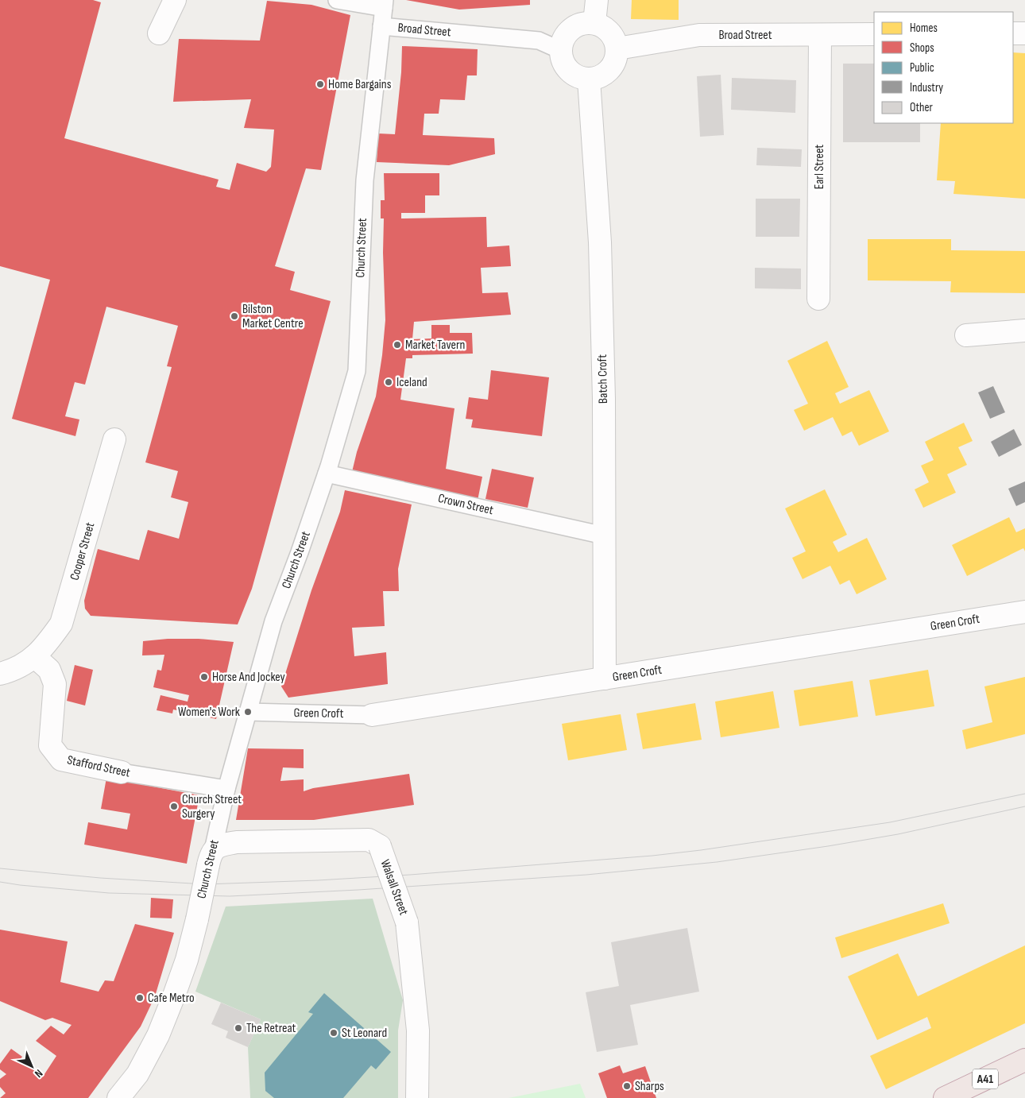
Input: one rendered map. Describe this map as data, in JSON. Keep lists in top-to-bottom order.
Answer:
{
  "streets": {
    "highway": ["A41"],
    "street": [
      "Broad Street",
      "Earl Street",
      "Church Street",
      "Batch Croft",
      "Crown Street",
      "Cooper Street",
      "Green Croft",
      "Stafford Street",
      "Walsall Street"
    ]
  },
  "crossings": [
    ["Broad Street", "Earl Street"],
    ["Broad Street", "Church Street"],
    ["Broad Street", "Batch Croft"],
    ["Church Street", "Crown Street"],
    ["Church Street", "Green Croft"],
    ["Church Street", "Stafford Street"],
    ["Church Street", "Walsall Street"],
    ["Batch Croft", "Crown Street"],
    ["Batch Croft", "Green Croft"],
    ["Cooper Street", "Stafford Street"]
  ],
  "places": [
    "Home Bargains",
    "Bilston Market Centre",
    "Market Tavern",
    "Iceland",
    "Horse And Jockey",
    "Women's Work",
    "Church Street Surgery",
    "Cafe Metro",
    "The Retreat",
    "St Leonard",
    "Sharps"
  ],
  "legend": [
    "Homes",
    "Shops",
    "Public",
    "Industry",
    "Other"
  ],
  "north": "bottom right"
}
